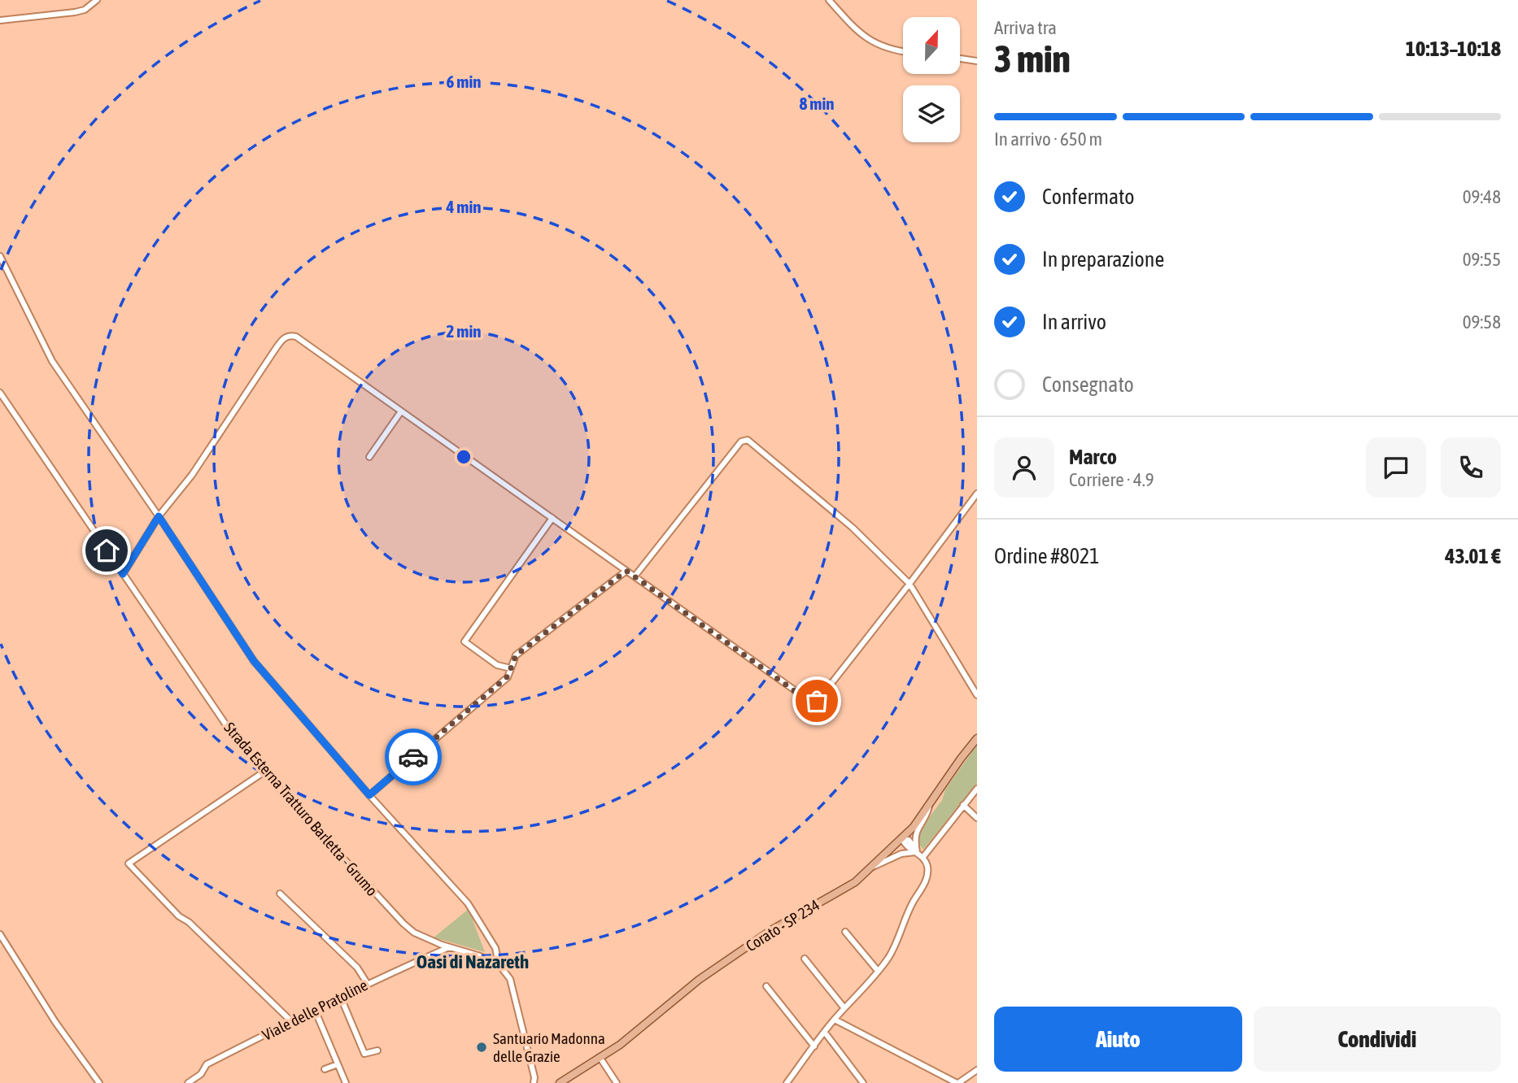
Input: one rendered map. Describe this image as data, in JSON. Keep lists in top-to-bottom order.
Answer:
{
  "streets": {
    "main road": ["Corato - SP 234"],
    "street": ["Strada Esterna Tratturo Barletta - Grumo", "Viale delle Pratoline"]
  },
  "crossings": [
    ["Strada Esterna Tratturo Barletta - Grumo", "Viale delle Pratoline"]
  ],
  "districts": ["Oasi di Nazareth"],
  "places": ["Santuario Madonna delle Grazie"],
  "north": "top",
  "page": {
    "heading": ["3 min", "Arriva tra", "10:13–10:18"],
    "panel": [
      "Marco",
      "Corriere · 4.9",
      "Ordine #8021",
      "43.01 €"
    ],
    "bar": "In arrivo · 650 m",
    "list": [
      ["Confermato", "09:48"],
      ["In preparazione", "09:55"],
      ["In arrivo", "09:58"],
      "Consegnato"
    ],
    "buttons": ["Aiuto", "Condividi"]
  },
  "rings": [
    "6 min",
    "8 min",
    "4 min",
    "2 min"
  ]
}
